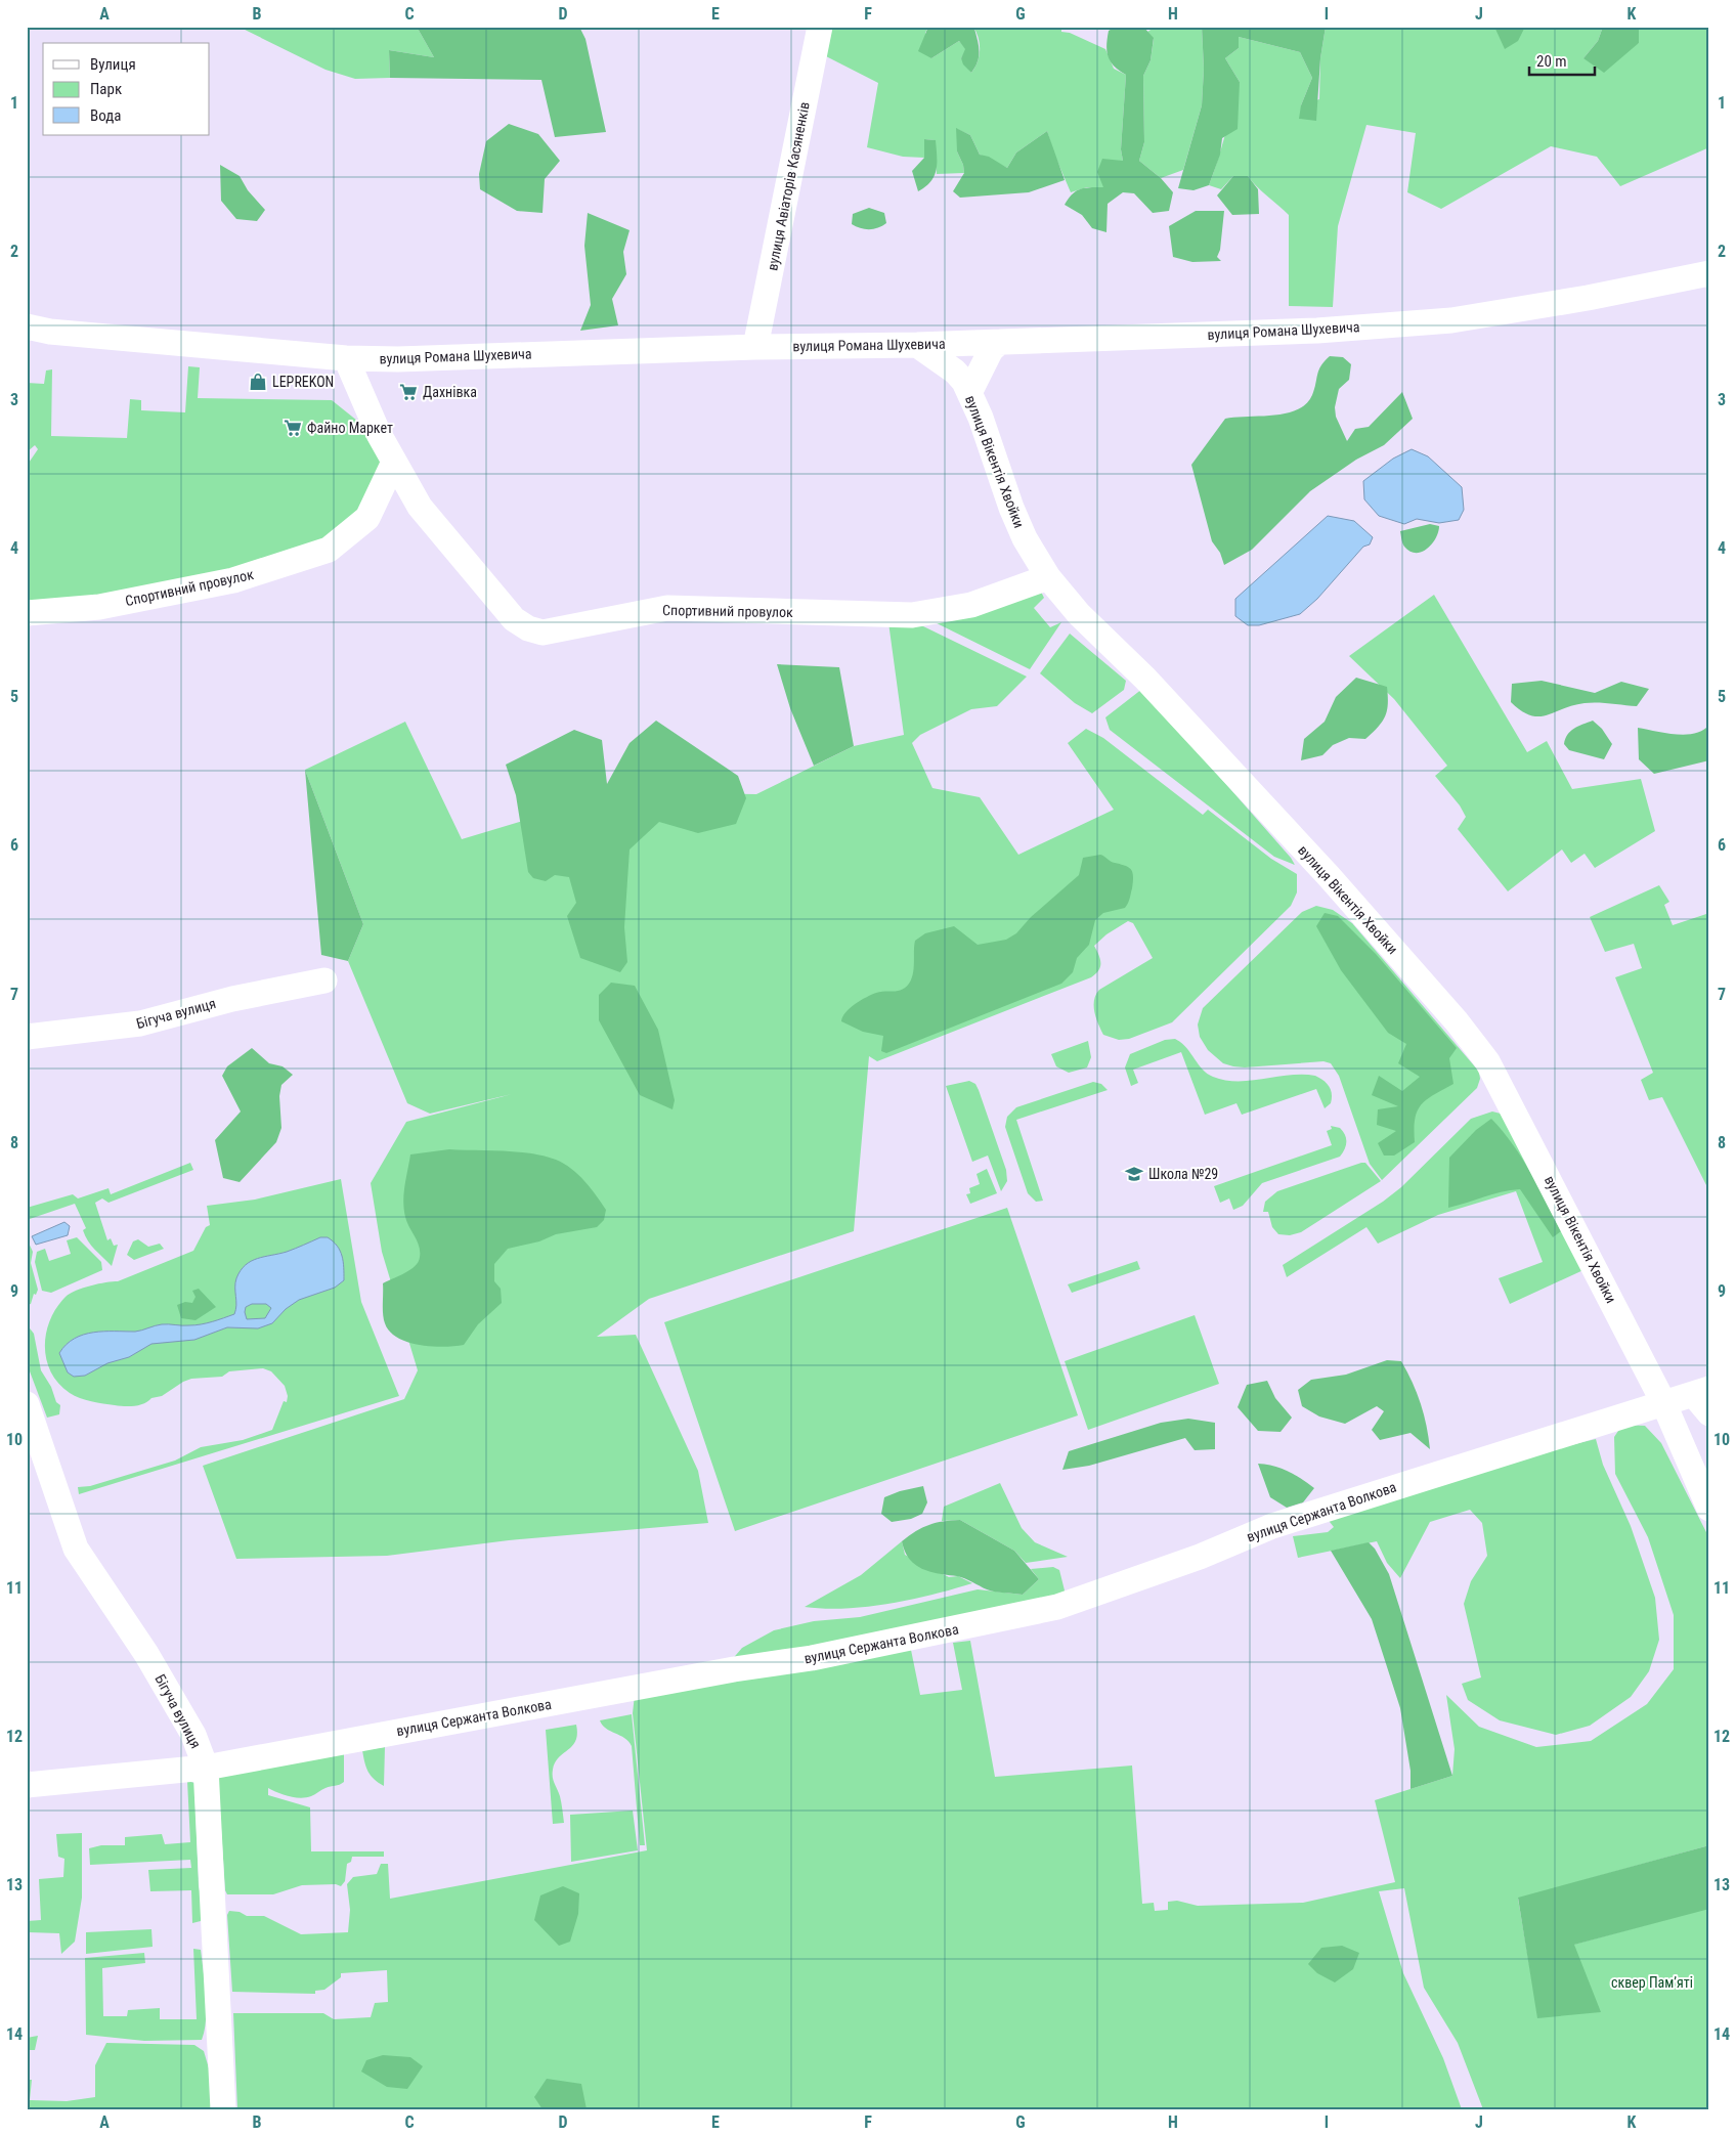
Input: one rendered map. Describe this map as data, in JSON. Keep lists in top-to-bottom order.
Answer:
{
  "streets": {
    "street": [
      "вулиця Авіаторів Касяненків",
      "вулиця Романа Шухевича",
      "вулиця Вікентія Хвойки",
      "Спортивний провулок",
      "Бігуча вулиця",
      "вулиця Сержанта Волкова"
    ]
  },
  "crossings": [
    ["вулиця Авіаторів Касяненків", "вулиця Романа Шухевича"],
    ["вулиця Романа Шухевича", "вулиця Вікентія Хвойки"],
    ["вулиця Романа Шухевича", "Спортивний провулок"],
    ["вулиця Вікентія Хвойки", "Спортивний провулок"],
    ["вулиця Вікентія Хвойки", "вулиця Сержанта Волкова"],
    ["Бігуча вулиця", "вулиця Сержанта Волкова"]
  ],
  "parks": ["сквер Памʼяті"],
  "places": {
    "shop": ["LEPREKON"],
    "supermarket": ["Дахнівка", "Файно Маркет"],
    "school or university": ["Школа №29"]
  },
  "legend": ["Вулиця", "Парк", "Вода"],
  "scale_bar": "20 m",
  "grid": {
    "columns": [
      "A",
      "B",
      "C",
      "D",
      "E",
      "F",
      "G",
      "H",
      "I",
      "J",
      "K"
    ],
    "rows": [
      "1",
      "2",
      "3",
      "4",
      "5",
      "6",
      "7",
      "8",
      "9",
      "10",
      "11",
      "12",
      "13",
      "14"
    ]
  }
}
